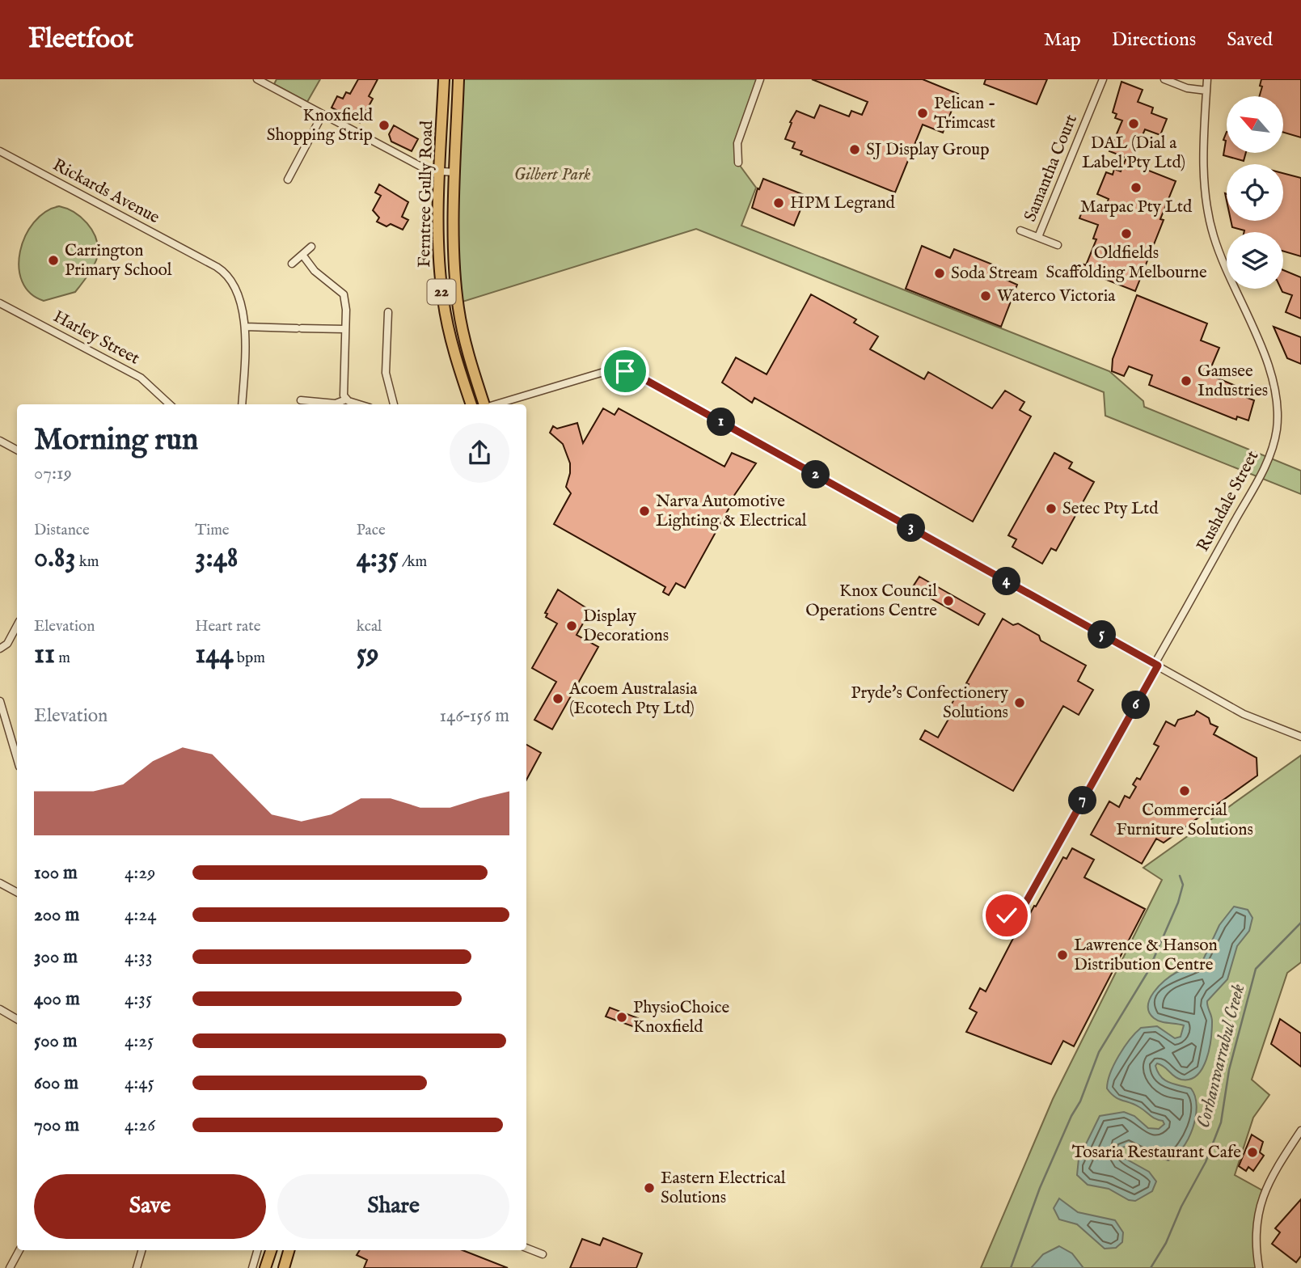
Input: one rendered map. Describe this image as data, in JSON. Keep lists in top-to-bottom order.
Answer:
{
  "streets": {
    "main road": ["Ferntree Gully Road", "22"],
    "street": [
      "Samantha Court",
      "Rickards Avenue",
      "Harley Street",
      "Rushdale Street"
    ]
  },
  "water": ["Corhanwarrabul Creek"],
  "parks": ["Gilbert Park"],
  "places": [
    "Pelican - Trimcast",
    "DAL (Dial a Label Pty Ltd)",
    "Knoxfield Shopping Strip",
    "SJ Display Group",
    "Marpac Pty Ltd",
    "HPM Legrand",
    "Oldfields Scaffolding Melbourne",
    "Carrington Primary School",
    "Soda Stream",
    "Waterco Victoria",
    "Gamsee Industries",
    "Setec Pty Ltd",
    "Narva Automotive Lighting & Electrical",
    "Knox Council Operations Centre",
    "Display Decorations",
    "Acoem Australasia (Ecotech Pty Ltd)",
    "Pryde's Confectionery Solutions",
    "Commercial Furniture Solutions",
    "Lawrence & Hanson Distribution Centre",
    "PhysioChoice Knoxfield",
    "Tosaria Restaurant Cafe",
    "Eastern Electrical Solutions"
  ],
  "north": "top left",
  "page": {
    "header": "Fleetfoot",
    "nav": ["Map", "Directions", "Saved"],
    "heading": ["Morning run", "07:19"],
    "pins": [
      "1",
      "2",
      "3",
      "4",
      "5",
      "6",
      "7"
    ],
    "stats": [
      ["Distance", "0.83 km"],
      ["Time", "3:48"],
      ["Pace", "4:35 /km"],
      ["Elevation", "11 m"],
      ["Heart rate", "144 bpm"],
      ["kcal", "59"]
    ],
    "chart": ["Elevation", "146–156 m"],
    "list": [
      {
        "name": "100 m",
        "note": "4:29"
      },
      {
        "name": "200 m",
        "note": "4:24"
      },
      {
        "name": "300 m",
        "note": "4:33"
      },
      {
        "name": "400 m",
        "note": "4:35"
      },
      {
        "name": "500 m",
        "note": "4:25"
      },
      {
        "name": "600 m",
        "note": "4:45"
      },
      {
        "name": "700 m",
        "note": "4:26"
      }
    ],
    "buttons": ["Save", "Share"]
  }
}
